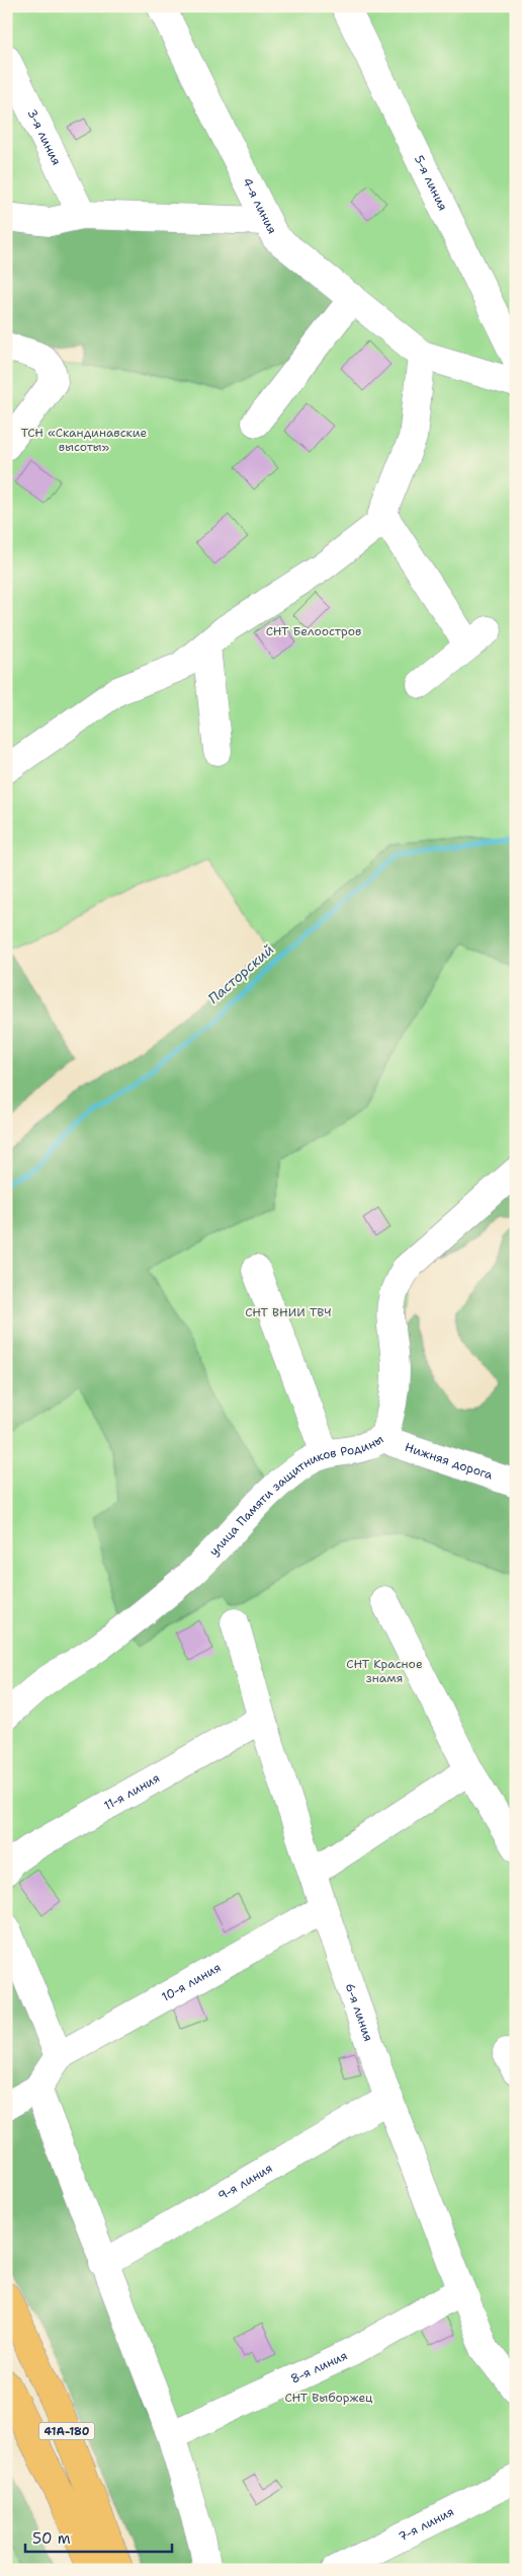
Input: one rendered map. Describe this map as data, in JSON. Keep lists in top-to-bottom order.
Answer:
{
  "streets": {
    "main road": ["41А-180"],
    "street": [
      "3-я линия",
      "5-я линия",
      "4-я линия",
      "Нижняя дорога",
      "улица Памяти защитников Родины",
      "11-я линия",
      "10-я линия",
      "6-я линия",
      "9-я линия",
      "8-я линия",
      "7-я линия"
    ]
  },
  "crossings": [
    ["Нижняя дорога", "улица Памяти защитников Родины"],
    ["11-я линия", "6-я линия"],
    ["10-я линия", "6-я линия"],
    ["6-я линия", "9-я линия"],
    ["6-я линия", "8-я линия"]
  ],
  "water": ["Пасторский"],
  "parks": [
    "ТСН «Скандинавские высоты»",
    "СНТ Белоостров",
    "СНТ ВНИИ ТВЧ",
    "СНТ Красное знамя",
    "СНТ Выборжец"
  ],
  "scale_bar": "50 m"
}
